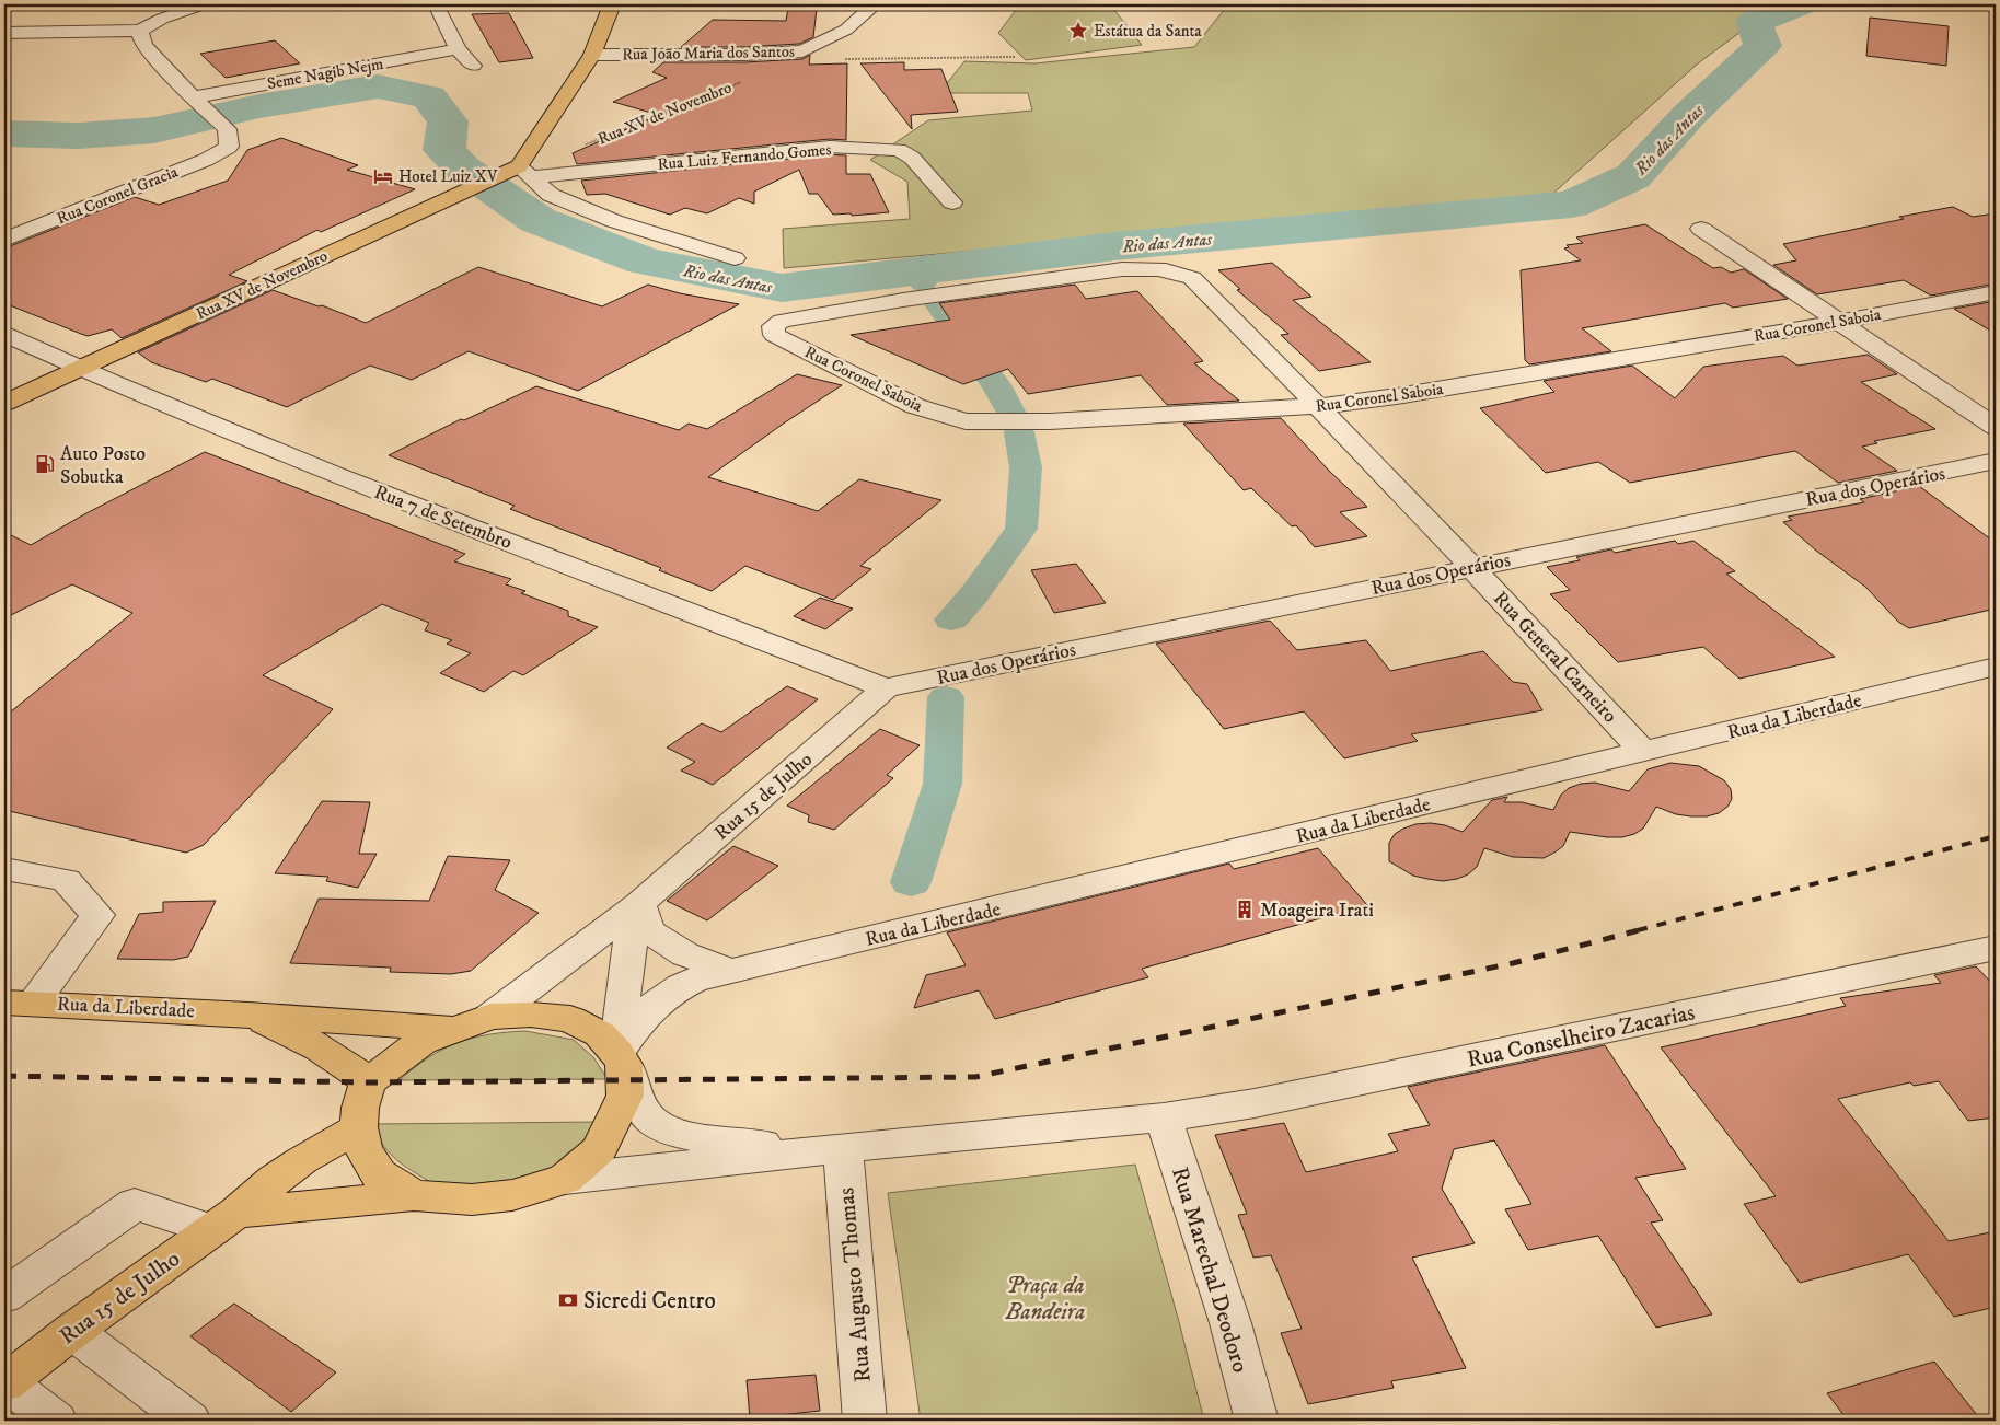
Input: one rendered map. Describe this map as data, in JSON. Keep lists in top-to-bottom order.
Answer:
{
  "streets": {
    "main road": ["Rua XV de Novembro", "Rua da Liberdade", "Rua 15 de Julho"],
    "street": [
      "Rua João Maria dos Santos",
      "Seme Nagib Nejm",
      "Rua Luiz Fernando Gomes",
      "Rua Coronel Gracia",
      "Rua Coronel Saboia",
      "Rua dos Operários",
      "Rua 7 de Setembro",
      "Rua General Carneiro",
      "Rua Conselheiro Zacarias",
      "Rua Marechal Deodoro",
      "Rua Augusto Thomas"
    ]
  },
  "crossings": [
    ["Seme Nagib Nejm", "Rua Coronel Gracia"],
    ["Rua XV de Novembro", "Rua Luiz Fernando Gomes"],
    ["Rua XV de Novembro", "Rua 7 de Setembro"],
    ["Rua Coronel Saboia", "Rua General Carneiro"],
    ["Rua dos Operários", "Rua 7 de Setembro"],
    ["Rua dos Operários", "Rua General Carneiro"],
    ["Rua dos Operários", "Rua 15 de Julho"],
    ["Rua 7 de Setembro", "Rua 15 de Julho"],
    ["Rua General Carneiro", "Rua da Liberdade"],
    ["Rua Conselheiro Zacarias", "Rua Marechal Deodoro"],
    ["Rua Conselheiro Zacarias", "Rua Augusto Thomas"]
  ],
  "water": ["Rio das Antas"],
  "parks": ["Praça da Bandeira"],
  "places": {
    "place": ["Estátua da Santa"],
    "hotel": ["Hotel Luiz XV"],
    "fuel station": ["Auto Posto Sobutka"],
    "building": ["Moageira Irati"],
    "bank": ["Sicredi Centro"]
  }
}
